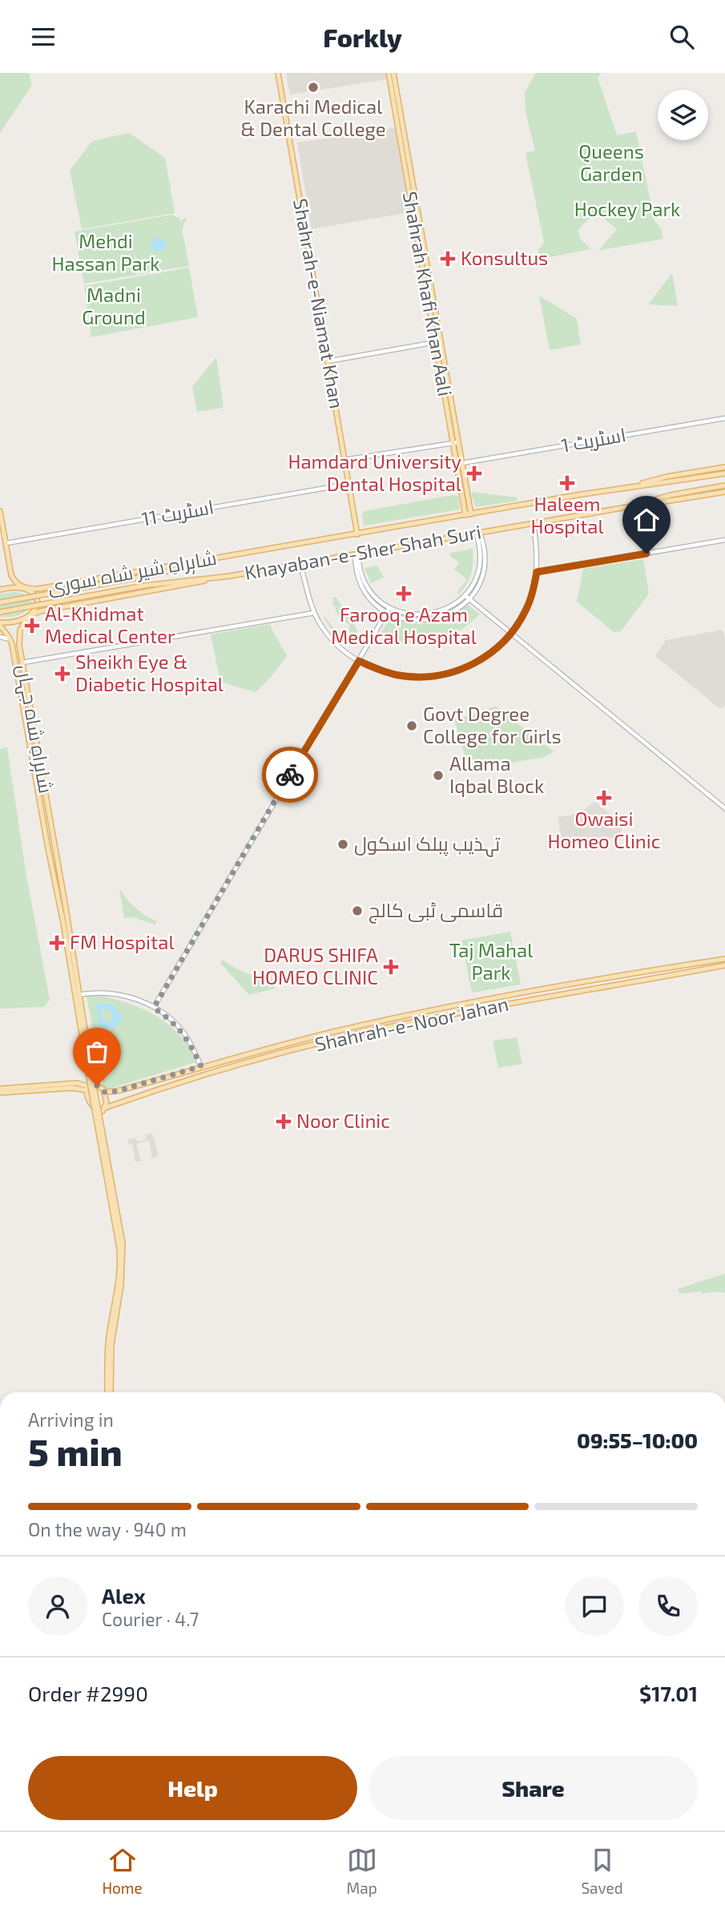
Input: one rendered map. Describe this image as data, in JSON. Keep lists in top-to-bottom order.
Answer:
{
  "streets": {
    "main road": [
      "Shahrah Khafi Khan Aali",
      "Shahrah-e-Niamat Khan",
      "Khayaban-e-Sher Shah Suri",
      "شاہراہِ شیر شاہ سوری",
      "شاہراہِ شاہ جہاں",
      "Shahrah-e-Noor Jahan"
    ],
    "street": ["اسٹریٹ 1", "اسٹریٹ 11"]
  },
  "crossings": [
    ["Shahrah Khafi Khan Aali", "اسٹریٹ 1"],
    ["Shahrah Khafi Khan Aali", "Khayaban-e-Sher Shah Suri"],
    ["Shahrah-e-Niamat Khan", "اسٹریٹ 11"],
    ["Shahrah-e-Niamat Khan", "Khayaban-e-Sher Shah Suri"],
    ["Khayaban-e-Sher Shah Suri", "شاہراہِ شیر شاہ سوری"],
    ["شاہراہِ شیر شاہ سوری", "شاہراہِ شاہ جہاں"]
  ],
  "parks": [
    "Queens Garden",
    "Hockey Park",
    "Mehdi Hassan Park",
    "Madni Ground",
    "Taj Mahal Park"
  ],
  "places": {
    "other": [
      "Karachi Medical & Dental College",
      "Govt Degree College for Girls",
      "Allama Iqbal Block",
      "تہذیب پبلک اسکول",
      "قاسمی ٹبی کالج"
    ],
    "health": [
      "Konsultus",
      "Hamdard University Dental Hospital",
      "Haleem Hospital",
      "Farooq e Azam Medical Hospital",
      "Al-Khidmat Medical Center",
      "Sheikh Eye & Diabetic Hospital",
      "Owaisi Homeo Clinic",
      "FM Hospital",
      "DARUS SHIFA HOMEO CLINIC",
      "Noor Clinic"
    ]
  },
  "page": {
    "header": "Forkly",
    "heading": ["5 min", "Arriving in", "09:55–10:00"],
    "panel": [
      "Alex",
      "Courier · 4.7",
      "Order #2990",
      "$17.01"
    ],
    "bar": "On the way · 940 m",
    "buttons": ["Help", "Share"],
    "tabs": ["Home", "Map", "Saved"]
  }
}
